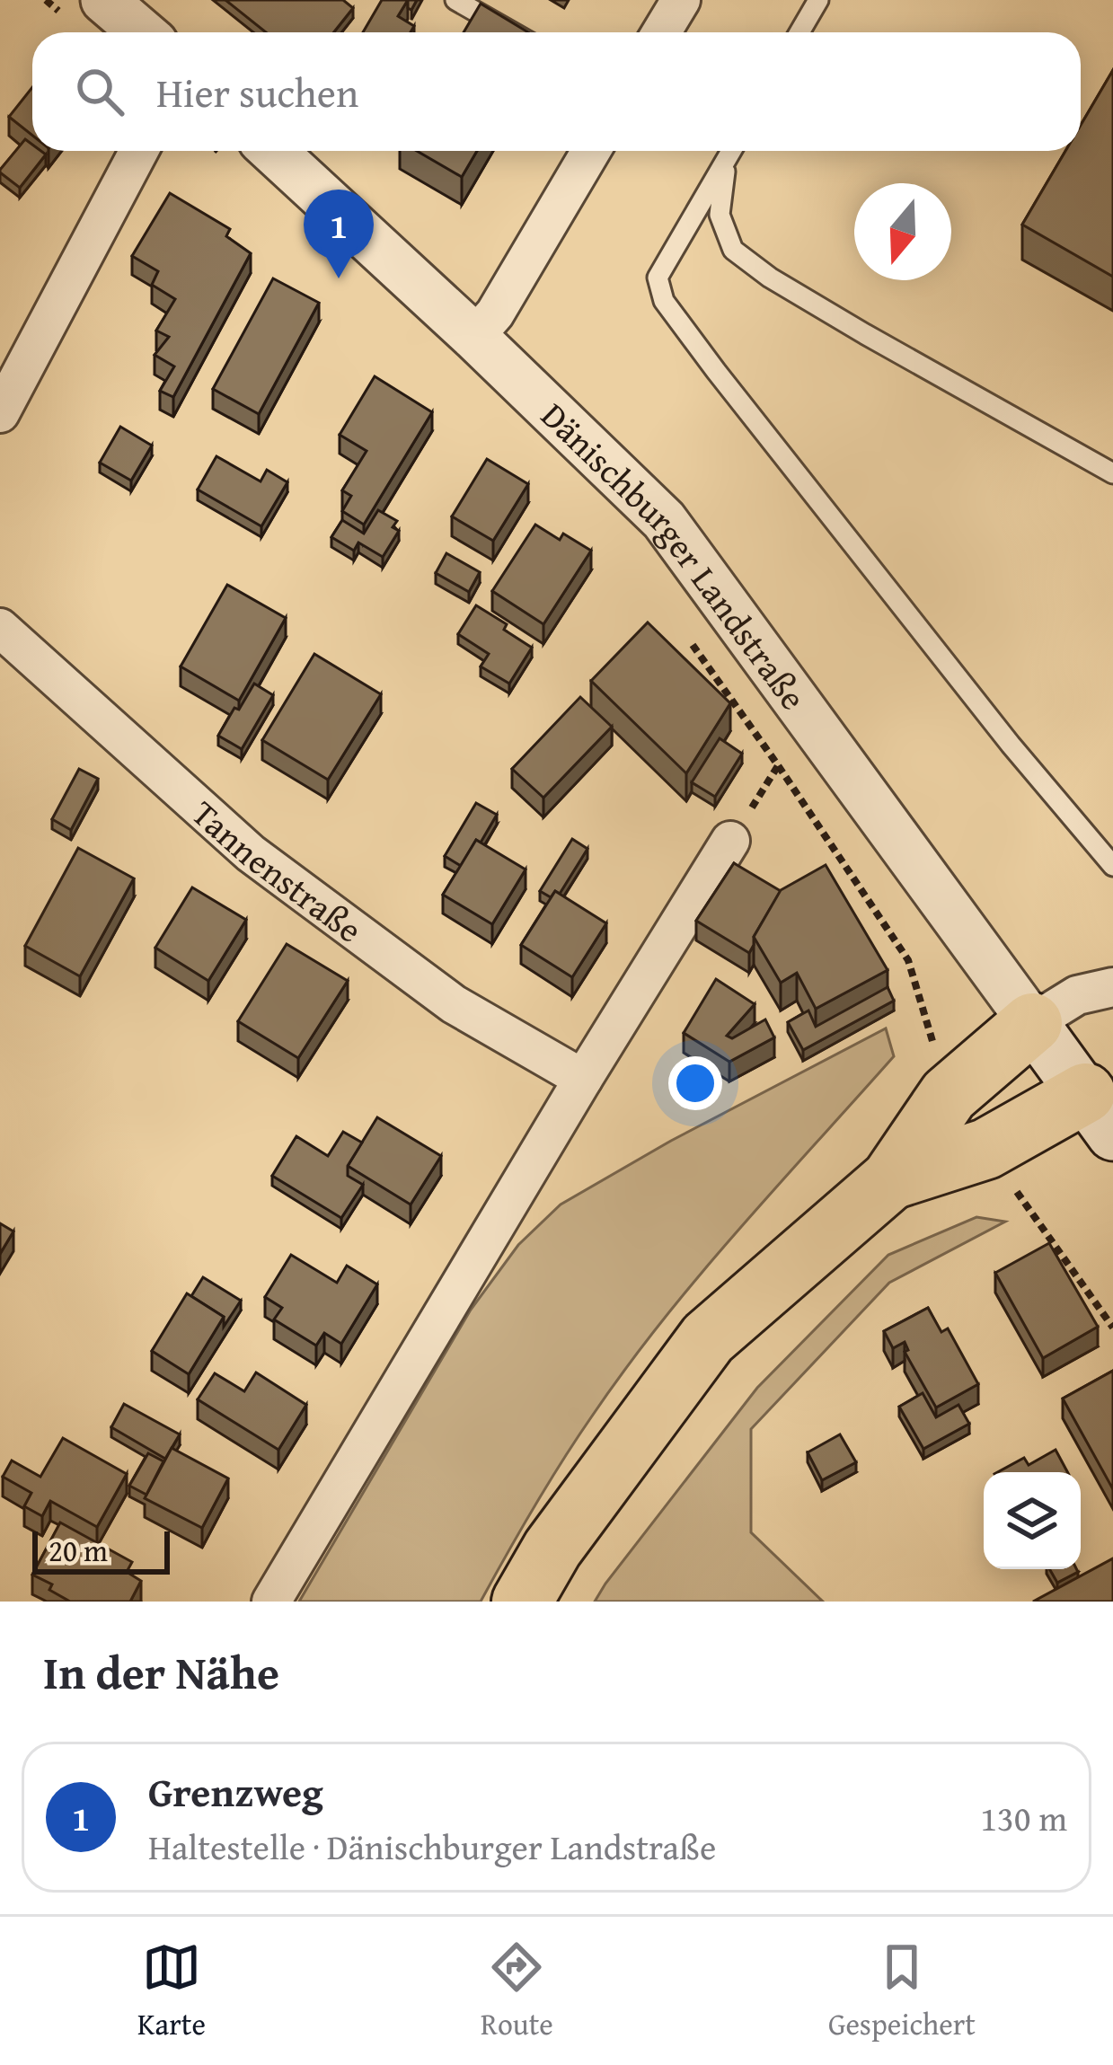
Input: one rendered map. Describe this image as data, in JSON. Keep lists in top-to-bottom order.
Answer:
{
  "streets": {
    "main road": ["Dänischburger Landstraße"],
    "street": ["Tannenstraße"]
  },
  "scale_bar": "20 m",
  "north": "bottom",
  "page": {
    "search": "Hier suchen",
    "pins": "1",
    "scale": "20 m",
    "heading": "In der Nähe",
    "list": [
      {
        "mark": "1",
        "name": "Grenzweg",
        "note": "Haltestelle · Dänischburger Landstraße",
        "value": "130 m"
      }
    ],
    "nav": ["Karte", "Route", "Gespeichert"]
  }
}
